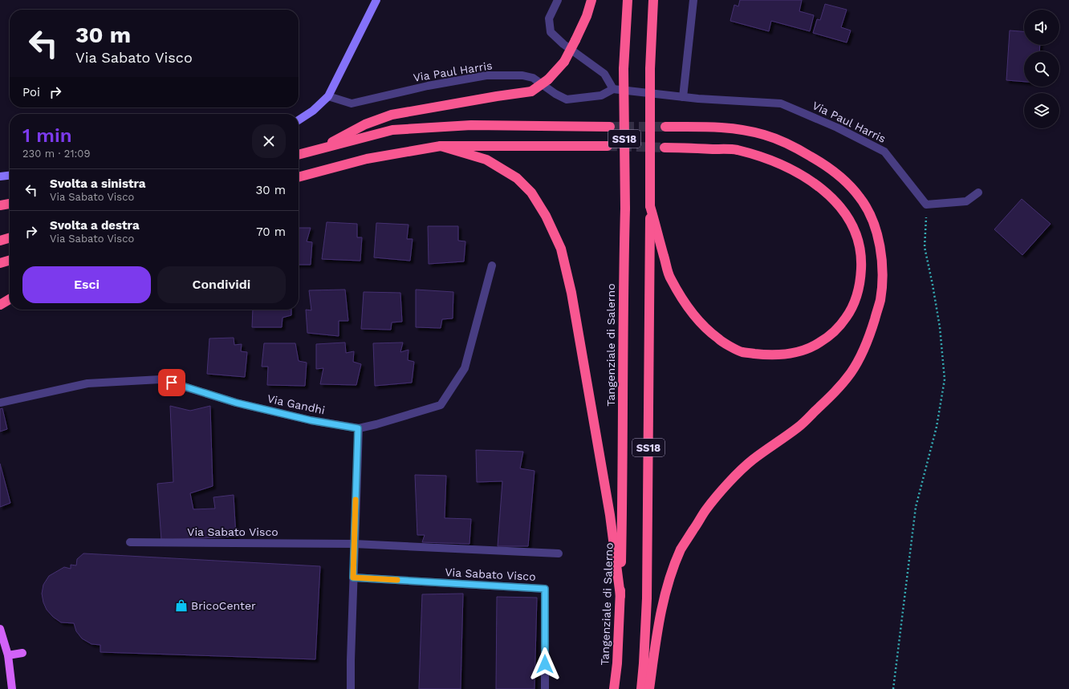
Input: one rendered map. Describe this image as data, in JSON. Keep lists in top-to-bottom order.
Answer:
{
  "streets": {
    "highway": ["SS18", "Tangenziale di Salerno"],
    "street": ["Via Paul Harris", "Via Gandhi", "Via Sabato Visco"]
  },
  "places": {
    "shop": ["BricoCenter"]
  },
  "page": {
    "turn": ["30 m", "Via Sabato Visco"],
    "then": "Poi",
    "heading": ["1 min", "230 m · 21:09"],
    "list": [
      {
        "name": "Svolta a sinistra",
        "note": "Via Sabato Visco",
        "value": "30 m"
      },
      {
        "name": "Svolta a destra",
        "note": "Via Sabato Visco",
        "value": "70 m"
      }
    ],
    "buttons": ["Esci", "Condividi"]
  }
}
